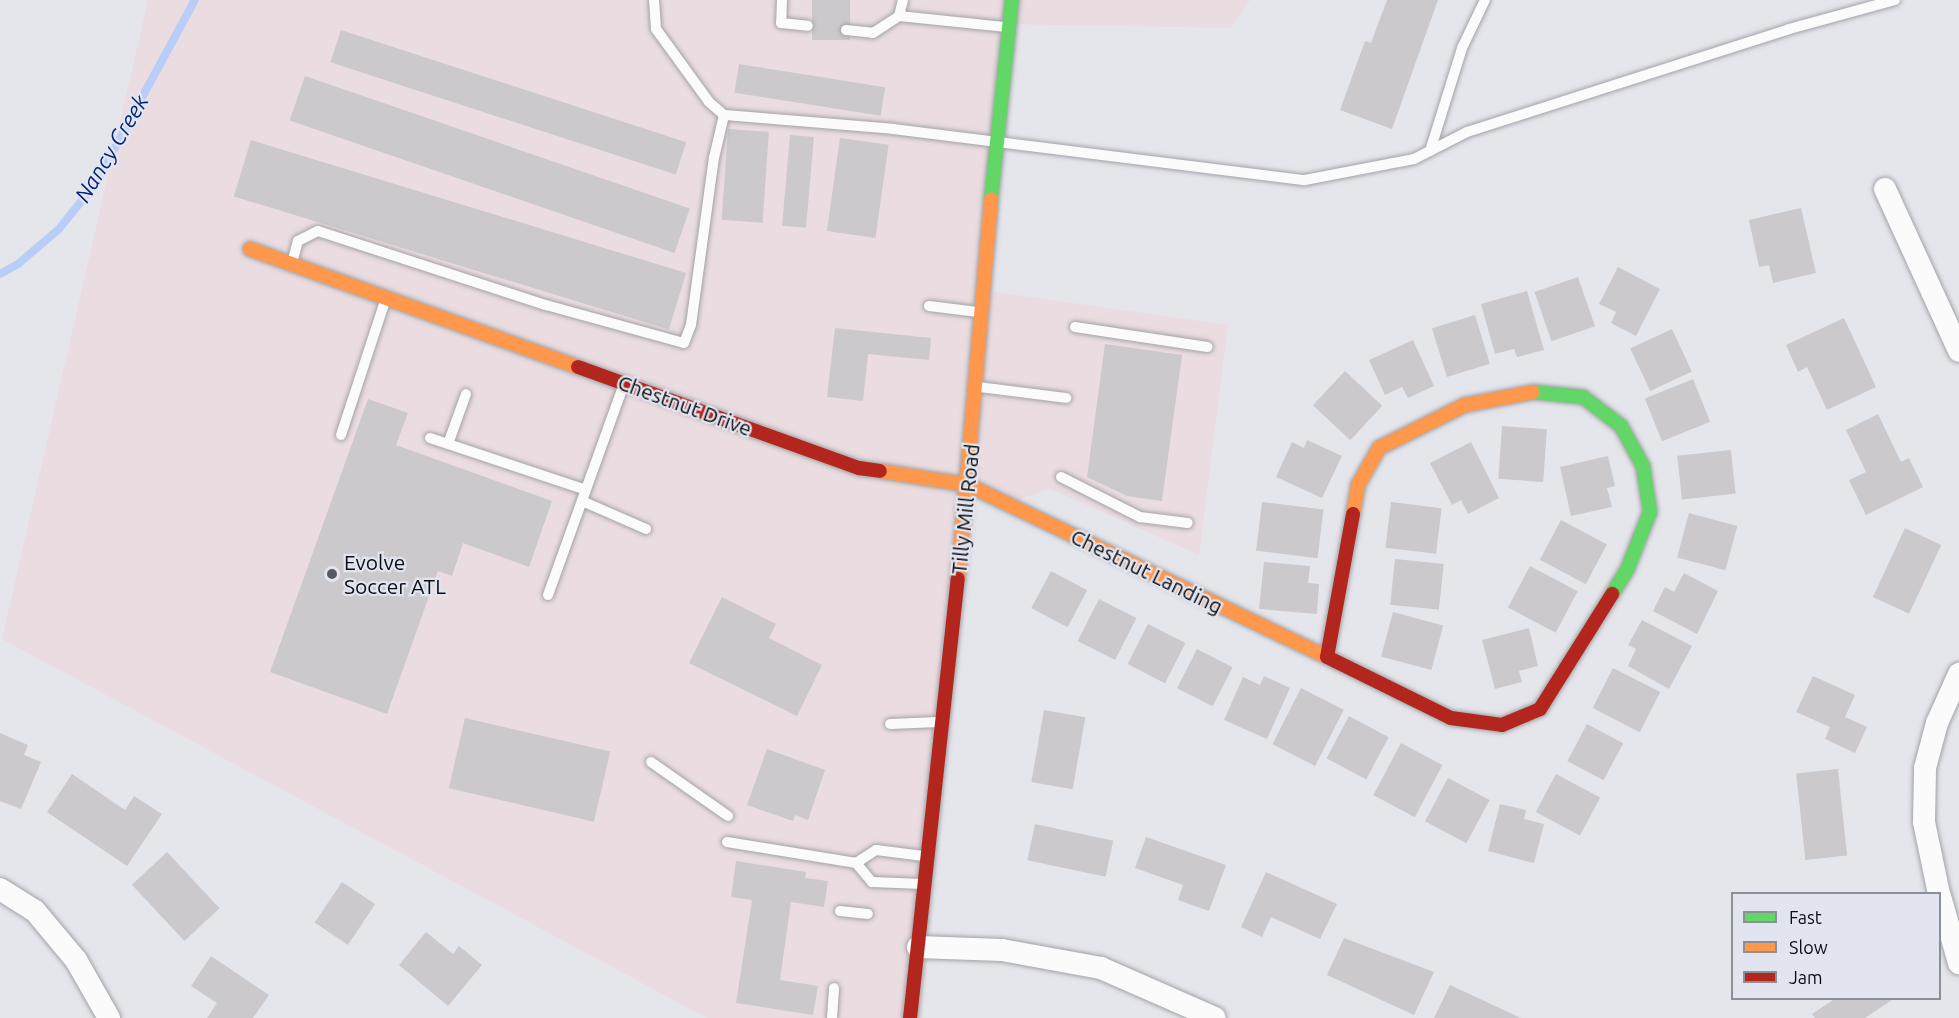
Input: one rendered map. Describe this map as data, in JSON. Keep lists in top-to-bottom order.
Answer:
{
  "streets": {
    "street": ["Chestnut Drive", "Tilly Mill Road", "Chestnut Landing"]
  },
  "crossings": [
    ["Chestnut Drive", "Tilly Mill Road"],
    ["Chestnut Drive", "Chestnut Landing"],
    ["Tilly Mill Road", "Chestnut Landing"]
  ],
  "water": ["Nancy Creek"],
  "places": ["Evolve Soccer ATL"],
  "legend": ["Fast", "Slow", "Jam"]
}
